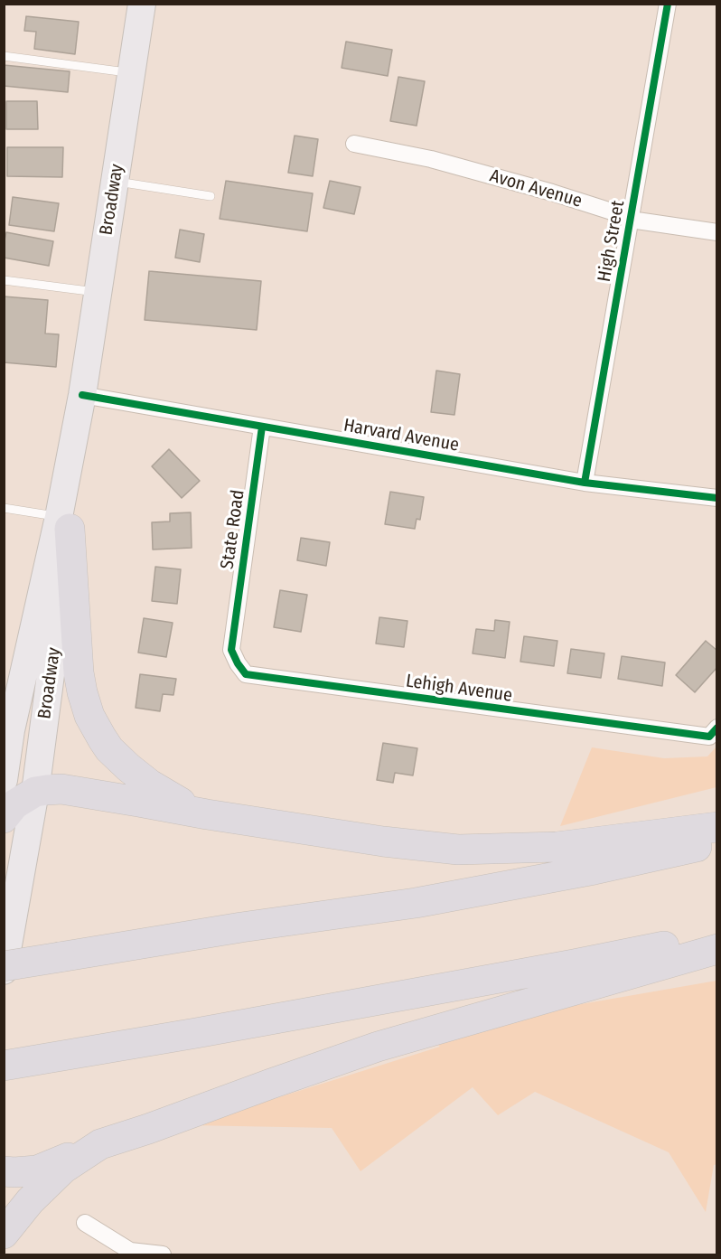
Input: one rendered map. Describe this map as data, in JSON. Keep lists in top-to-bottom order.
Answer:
{
  "streets": {
    "main road": ["Broadway"],
    "street": [
      "Avon Avenue",
      "High Street",
      "Harvard Avenue",
      "State Road",
      "Lehigh Avenue"
    ]
  },
  "crossings": [
    ["Avon Avenue", "High Street"],
    ["Broadway", "Harvard Avenue"],
    ["High Street", "Harvard Avenue"],
    ["Harvard Avenue", "State Road"],
    ["State Road", "Lehigh Avenue"]
  ]
}
